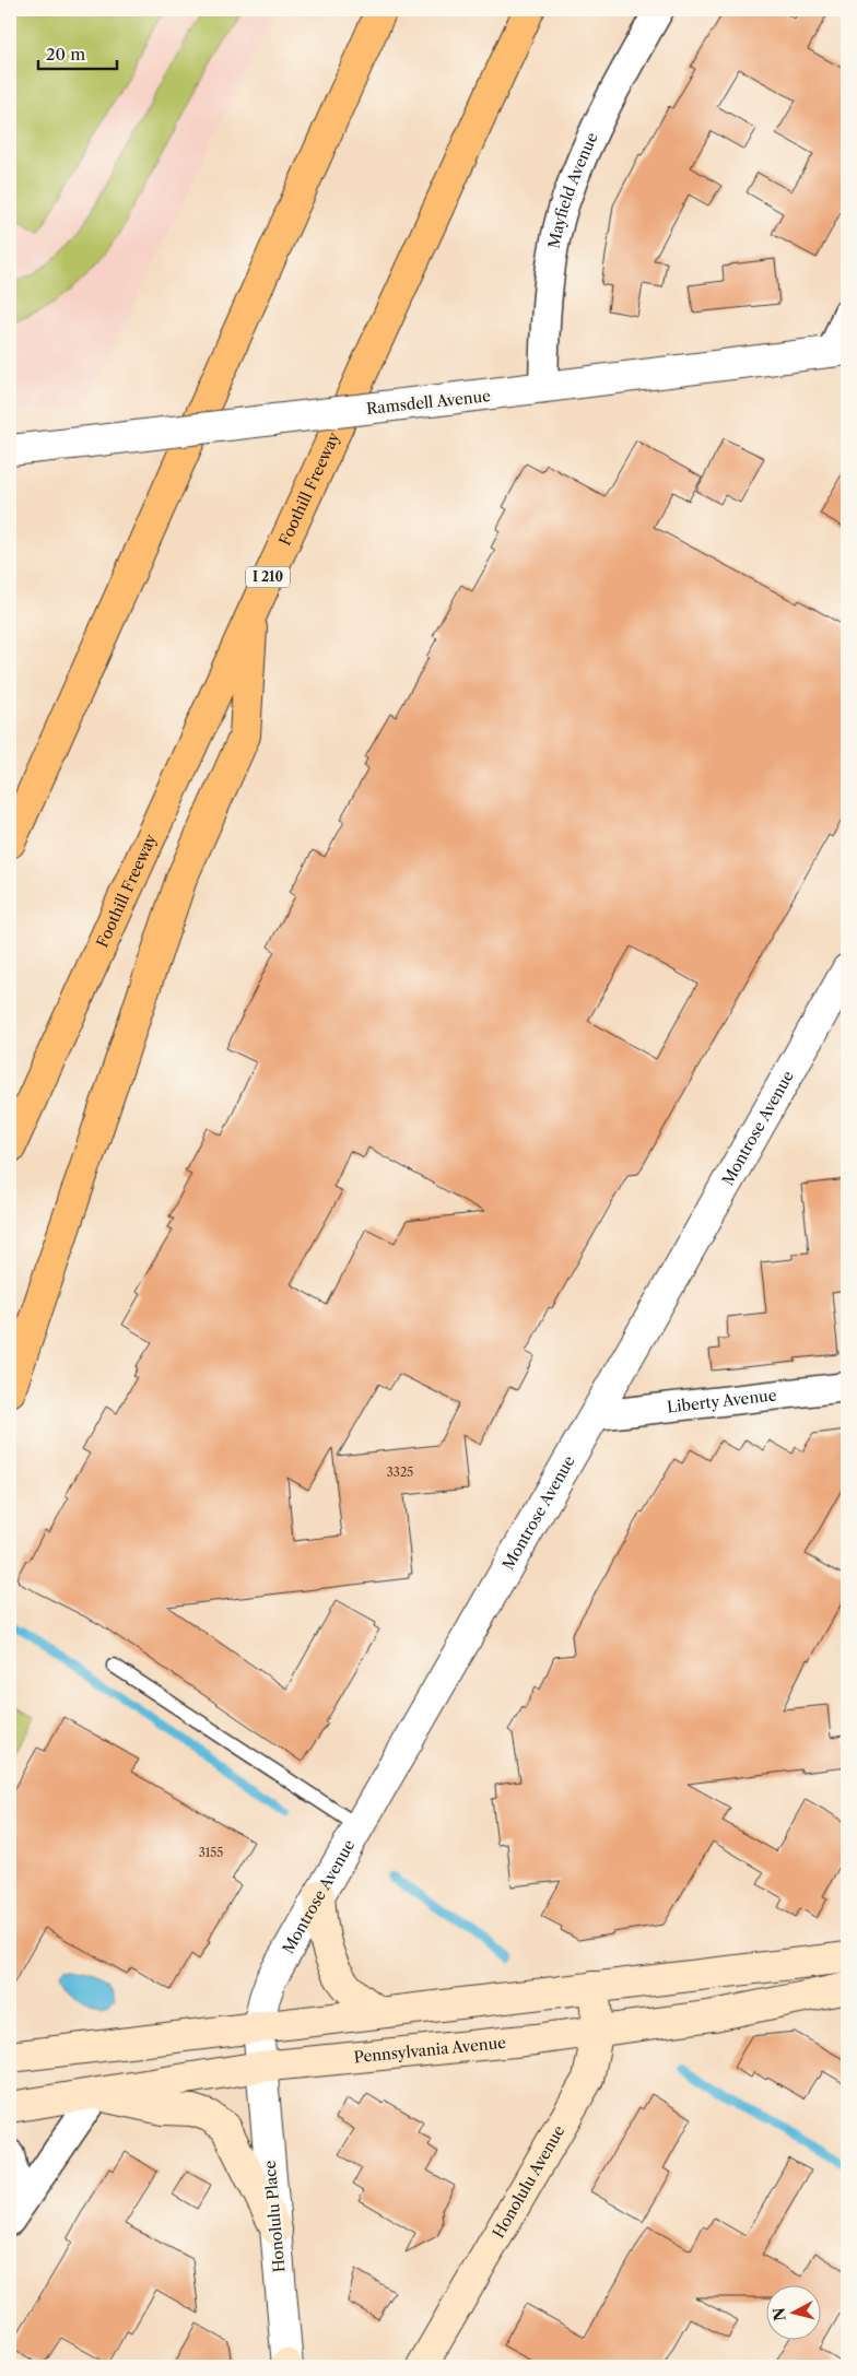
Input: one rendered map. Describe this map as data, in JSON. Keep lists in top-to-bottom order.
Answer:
{
  "streets": {
    "highway": ["Foothill Freeway", "I 210"],
    "main road": ["Pennsylvania Avenue", "Honolulu Avenue"],
    "street": [
      "Mayfield Avenue",
      "Ramsdell Avenue",
      "Montrose Avenue",
      "Liberty Avenue",
      "Honolulu Place"
    ]
  },
  "crossings": [
    ["Mayfield Avenue", "Ramsdell Avenue"],
    ["Montrose Avenue", "Liberty Avenue"],
    ["Montrose Avenue", "Pennsylvania Avenue"],
    ["Montrose Avenue", "Honolulu Place"],
    ["Pennsylvania Avenue", "Honolulu Avenue"],
    ["Pennsylvania Avenue", "Honolulu Place"]
  ],
  "house_numbers": ["3325", "3155"],
  "scale_bar": "20 m",
  "north": "left"
}
